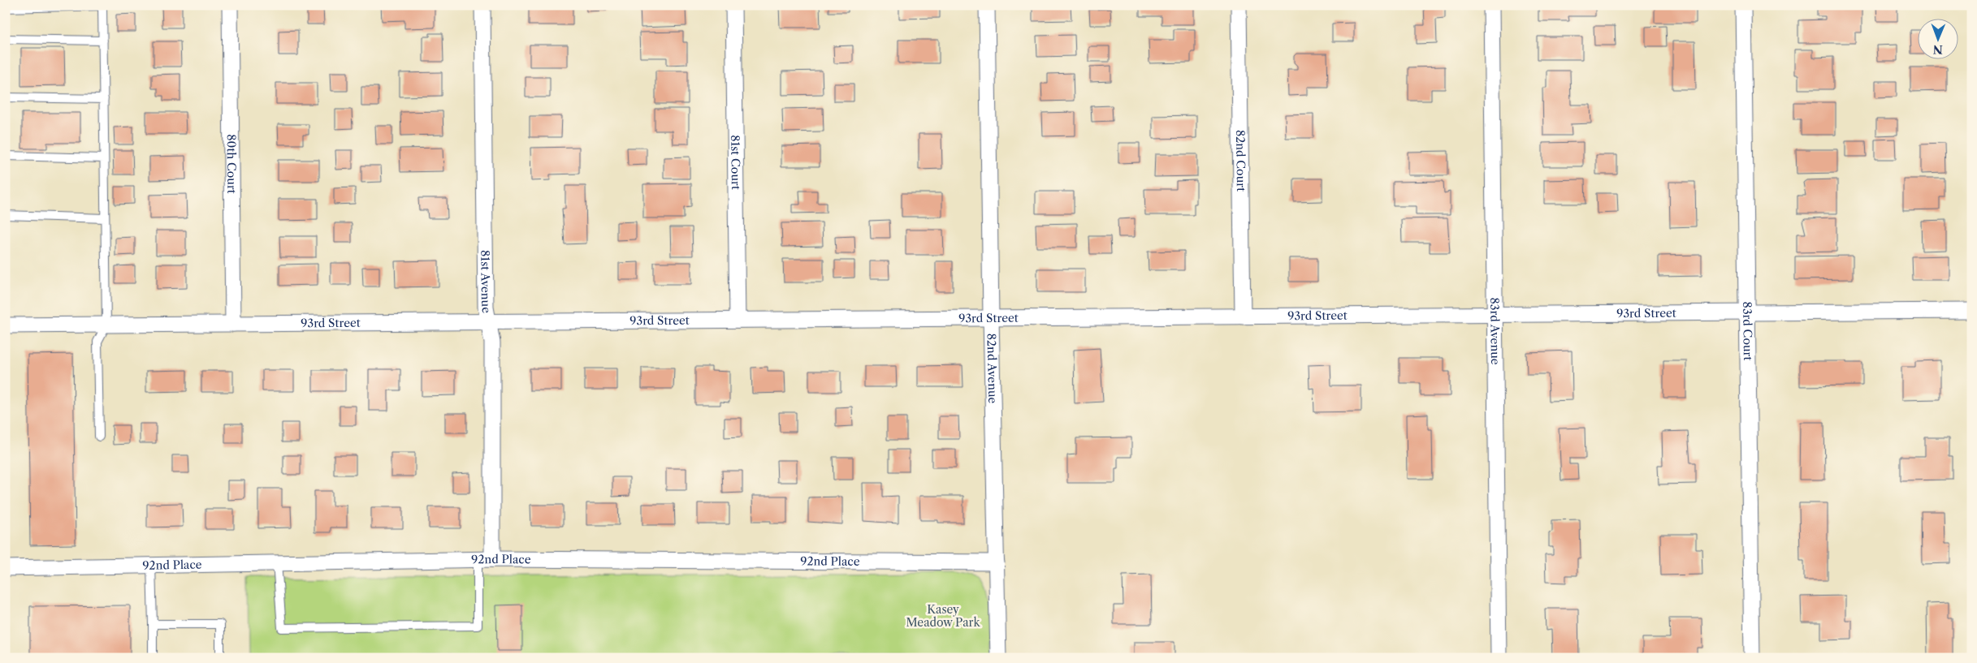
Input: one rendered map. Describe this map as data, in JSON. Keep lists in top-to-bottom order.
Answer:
{
  "streets": {
    "street": [
      "82nd Court",
      "81st Court",
      "80th Court",
      "81st Avenue",
      "93rd Street",
      "83rd Avenue",
      "83rd Court",
      "82nd Avenue",
      "92nd Place"
    ]
  },
  "crossings": [
    ["82nd Court", "93rd Street"],
    ["81st Court", "93rd Street"],
    ["80th Court", "93rd Street"],
    ["81st Avenue", "93rd Street"],
    ["81st Avenue", "92nd Place"],
    ["93rd Street", "83rd Avenue"],
    ["93rd Street", "83rd Court"],
    ["93rd Street", "82nd Avenue"],
    ["82nd Avenue", "92nd Place"]
  ],
  "parks": ["Kasey Meadow Park"],
  "north": "bottom"
}
